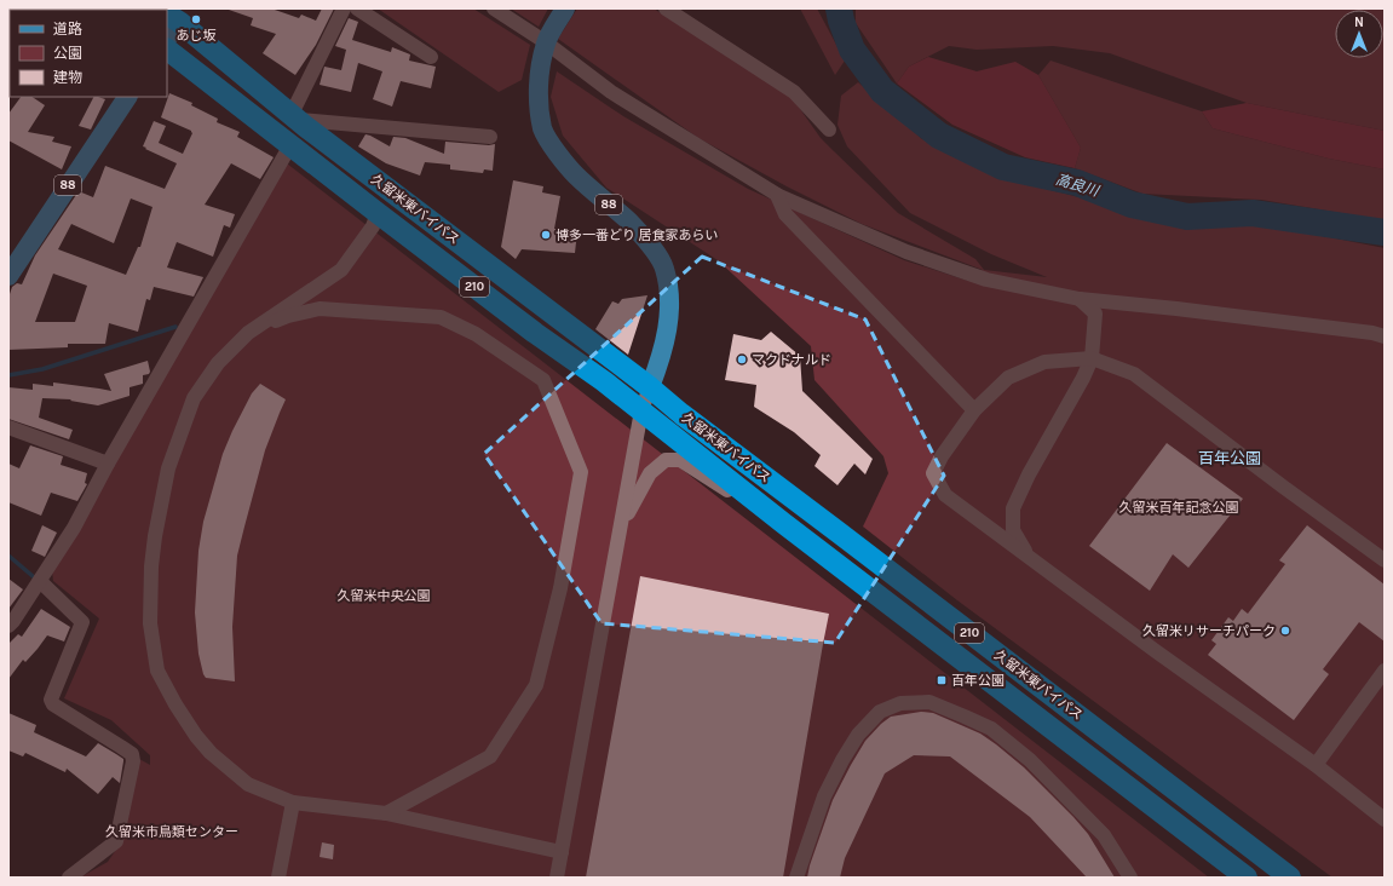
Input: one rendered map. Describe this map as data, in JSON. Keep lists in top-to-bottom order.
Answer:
{
  "streets": {
    "highway": ["久留米東バイパス", "210"],
    "main road": ["88"]
  },
  "crossings": [
    ["88", "久留米東バイパス"]
  ],
  "districts": ["百年公園"],
  "water": ["高良川"],
  "parks": ["久留米百年記念公園", "久留米中央公園", "久留米市鳥類センター"],
  "places": {
    "other": [
      "あじ坂",
      "博多一番どり 居食家あらい",
      "マクドナルド",
      "久留米リサーチパーク"
    ],
    "transit": ["百年公園"]
  },
  "legend": ["道路", "公園", "建物"],
  "north": "top"
}
